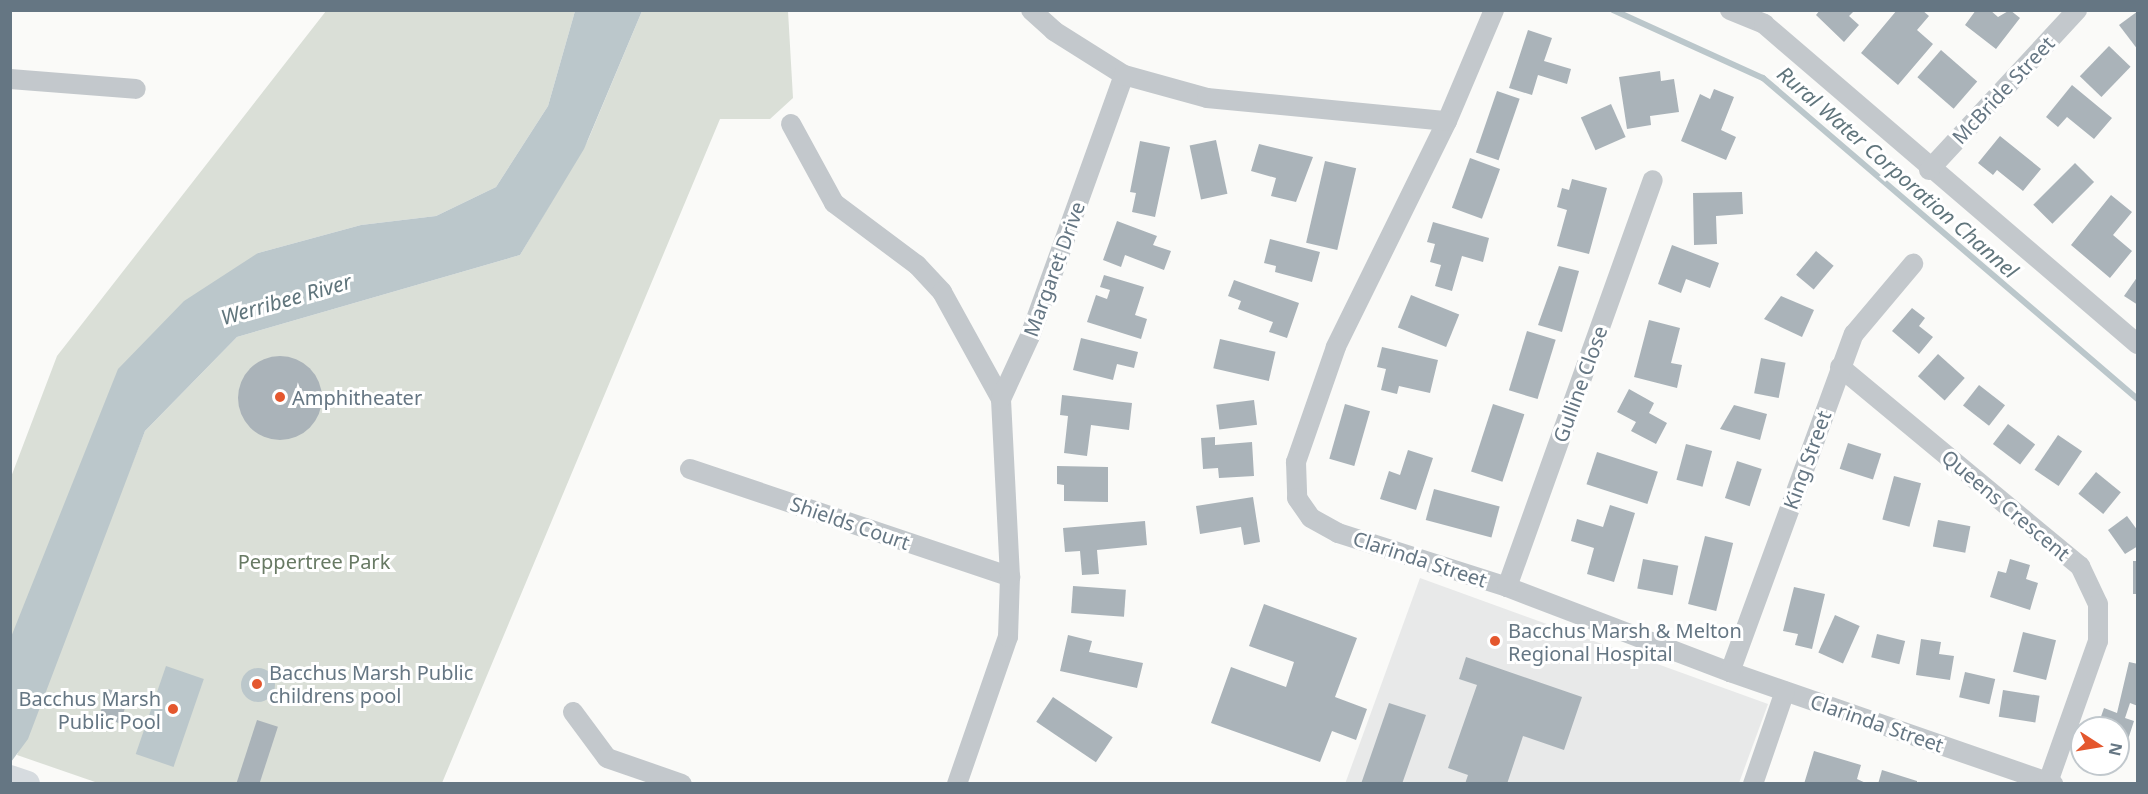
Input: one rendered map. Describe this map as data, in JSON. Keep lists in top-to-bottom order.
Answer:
{
  "streets": {
    "street": [
      "McBride Street",
      "Margaret Drive",
      "Gulline Close",
      "King Street",
      "Queens Crescent",
      "Shields Court",
      "Clarinda Street"
    ]
  },
  "crossings": [
    ["Margaret Drive", "Shields Court"],
    ["Gulline Close", "Clarinda Street"],
    ["King Street", "Queens Crescent"],
    ["King Street", "Clarinda Street"],
    ["Queens Crescent", "Clarinda Street"]
  ],
  "water": ["Rural Water Corporation Channel", "Werribee River"],
  "parks": ["Peppertree Park"],
  "places": [
    "Amphitheater",
    "Bacchus Marsh & Melton Regional Hospital",
    "Bacchus Marsh Public childrens pool",
    "Bacchus Marsh Public Pool"
  ],
  "north": "right"
}
